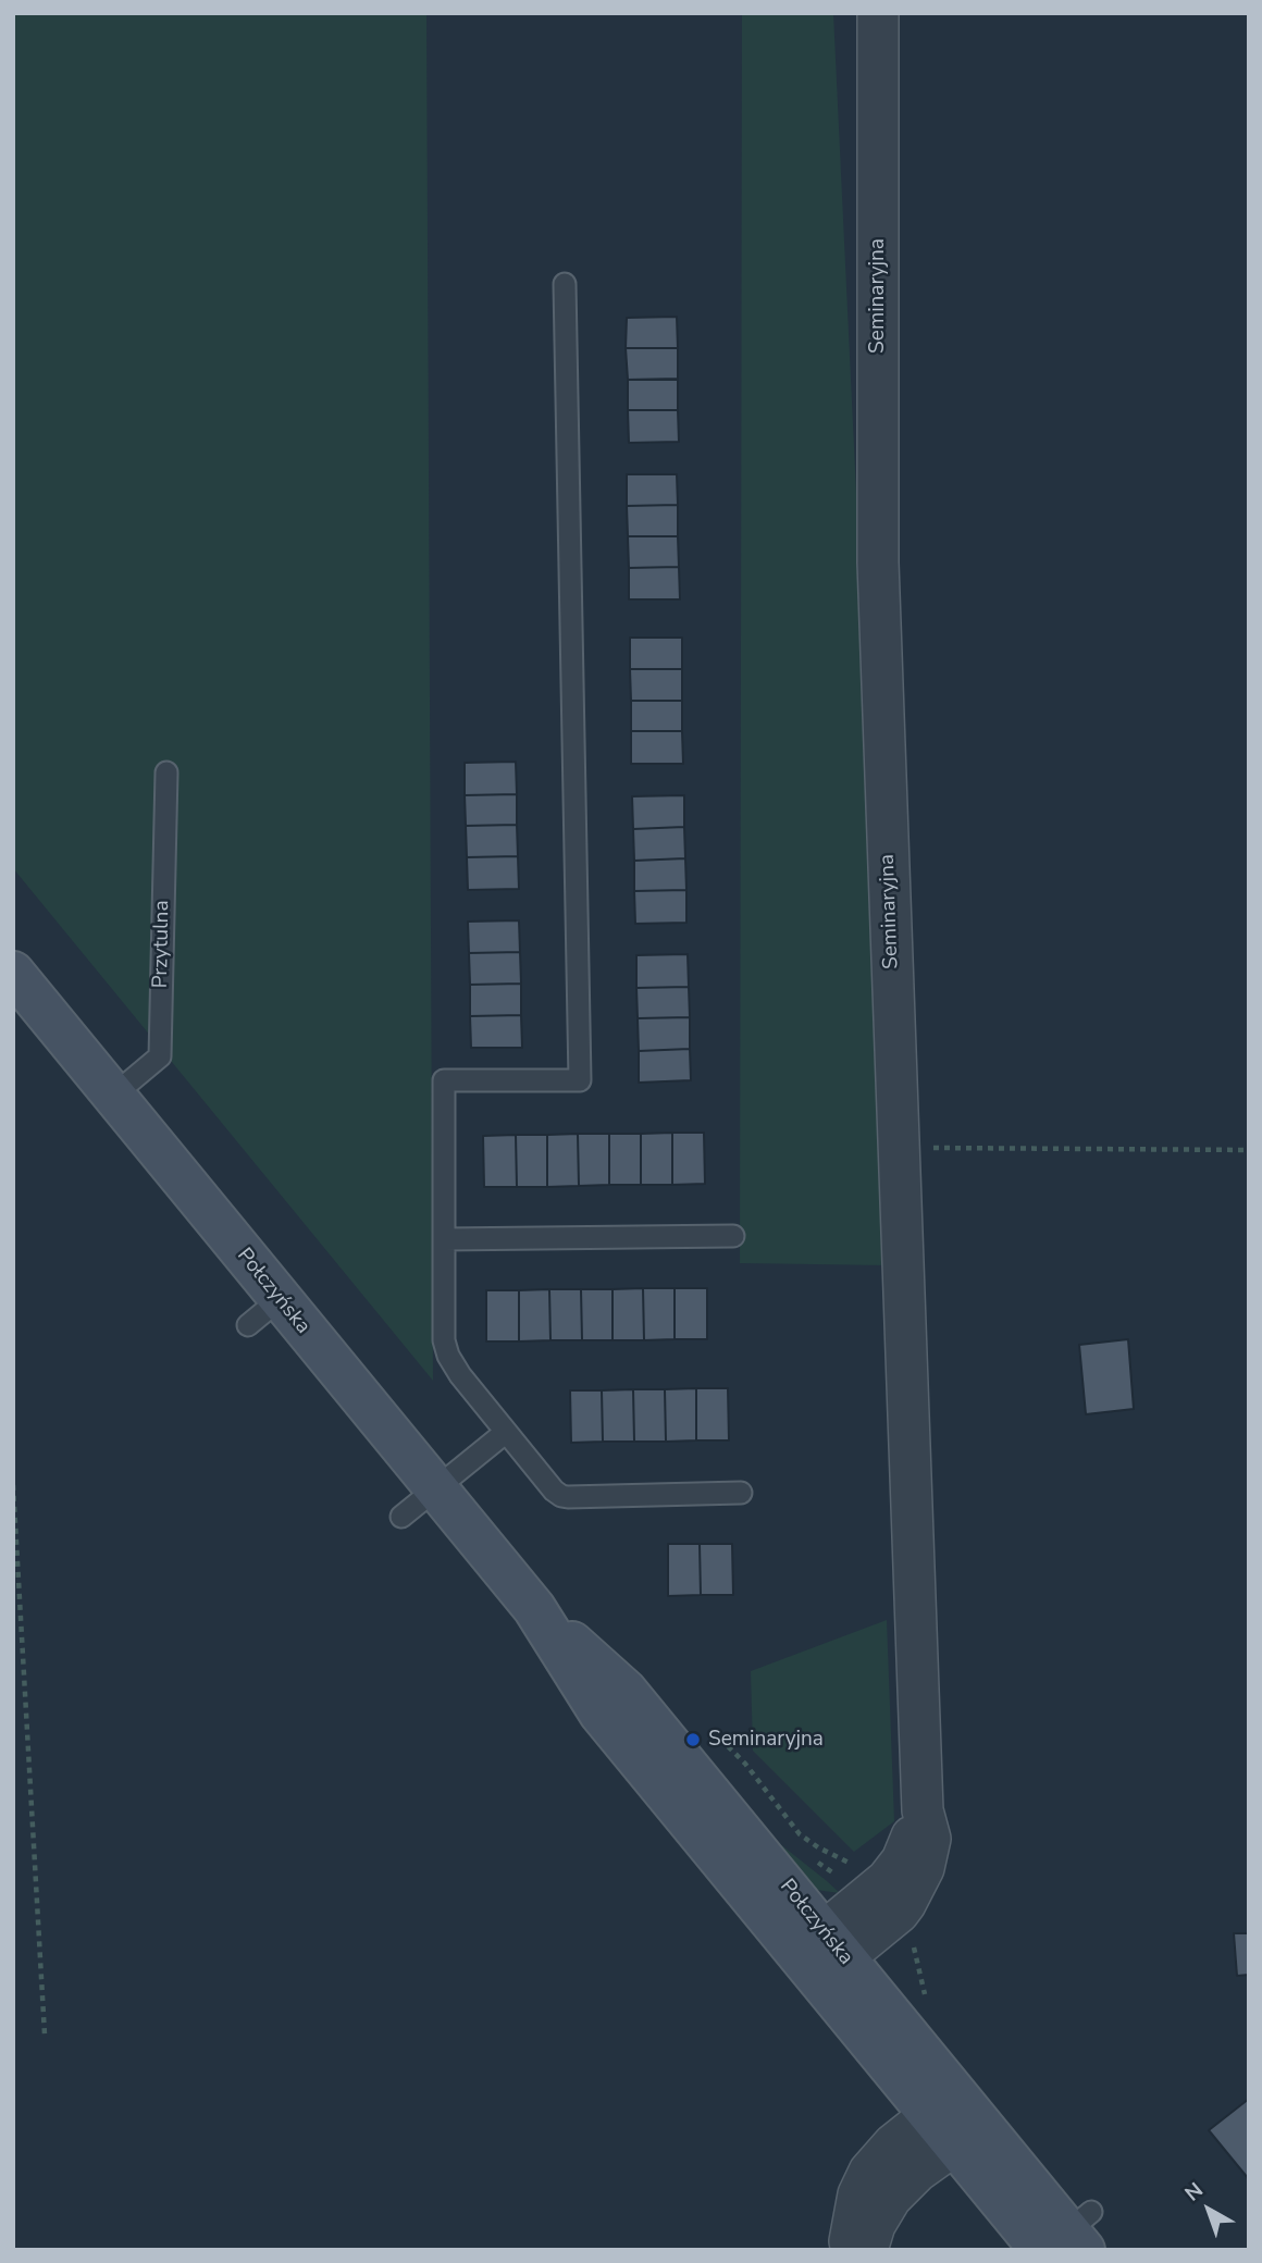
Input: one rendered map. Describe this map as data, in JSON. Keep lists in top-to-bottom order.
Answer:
{
  "streets": {
    "main road": ["Połczyńska"],
    "street": ["Seminaryjna"],
    "lane": ["Przytulna"]
  },
  "crossings": [
    ["Seminaryjna", "Połczyńska"],
    ["Przytulna", "Połczyńska"]
  ],
  "places": ["Seminaryjna"],
  "north": "top left"
}
